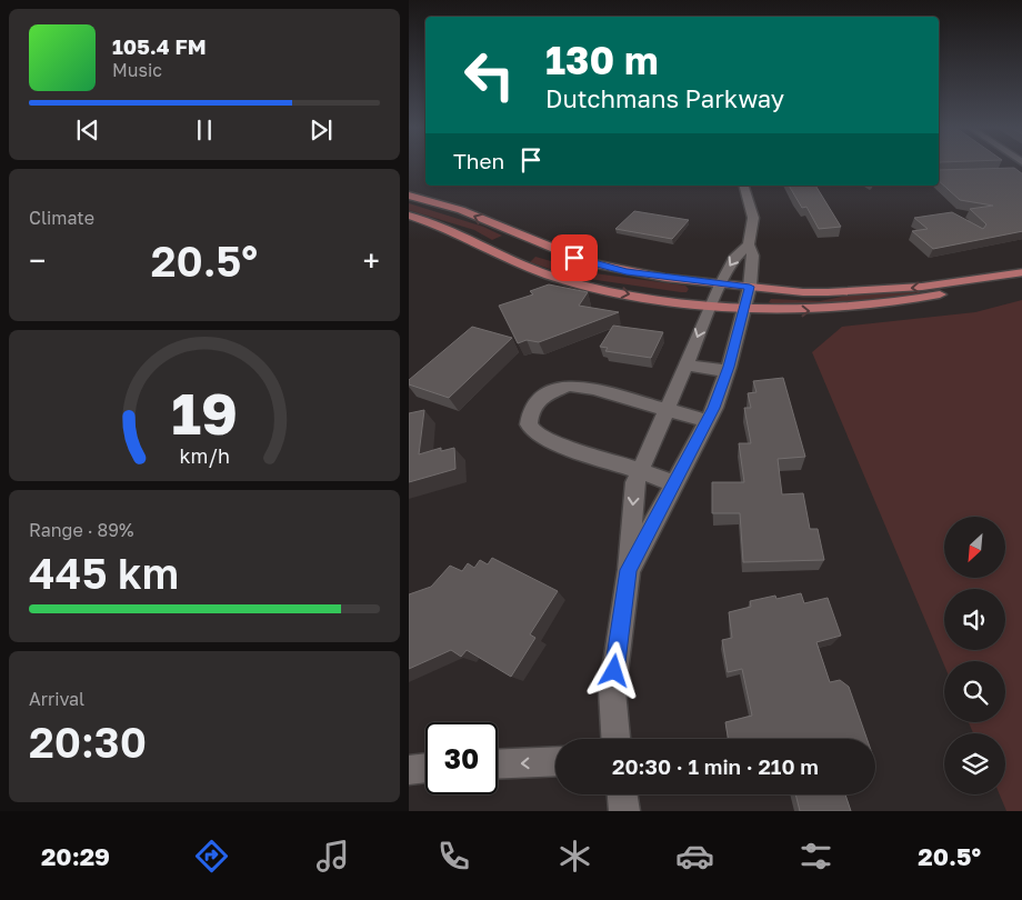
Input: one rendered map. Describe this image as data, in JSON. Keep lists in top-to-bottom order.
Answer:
{
  "north": "bottom left",
  "page": {
    "turn": ["130 m", "Dutchmans Parkway"],
    "song": ["105.4 FM", "Music"],
    "then": "Then",
    "tile": [
      "Climate",
      ["Range · 89%", "445 km"],
      ["Arrival", "20:30"]
    ],
    "heat": ["−", "20.5°", "+"],
    "limit": "30",
    "trip": "20:30 · 1 min · 210 m",
    "tabs": ["20:29", "20.5°"],
    "gauge": ["19", "km/h"]
  }
}
